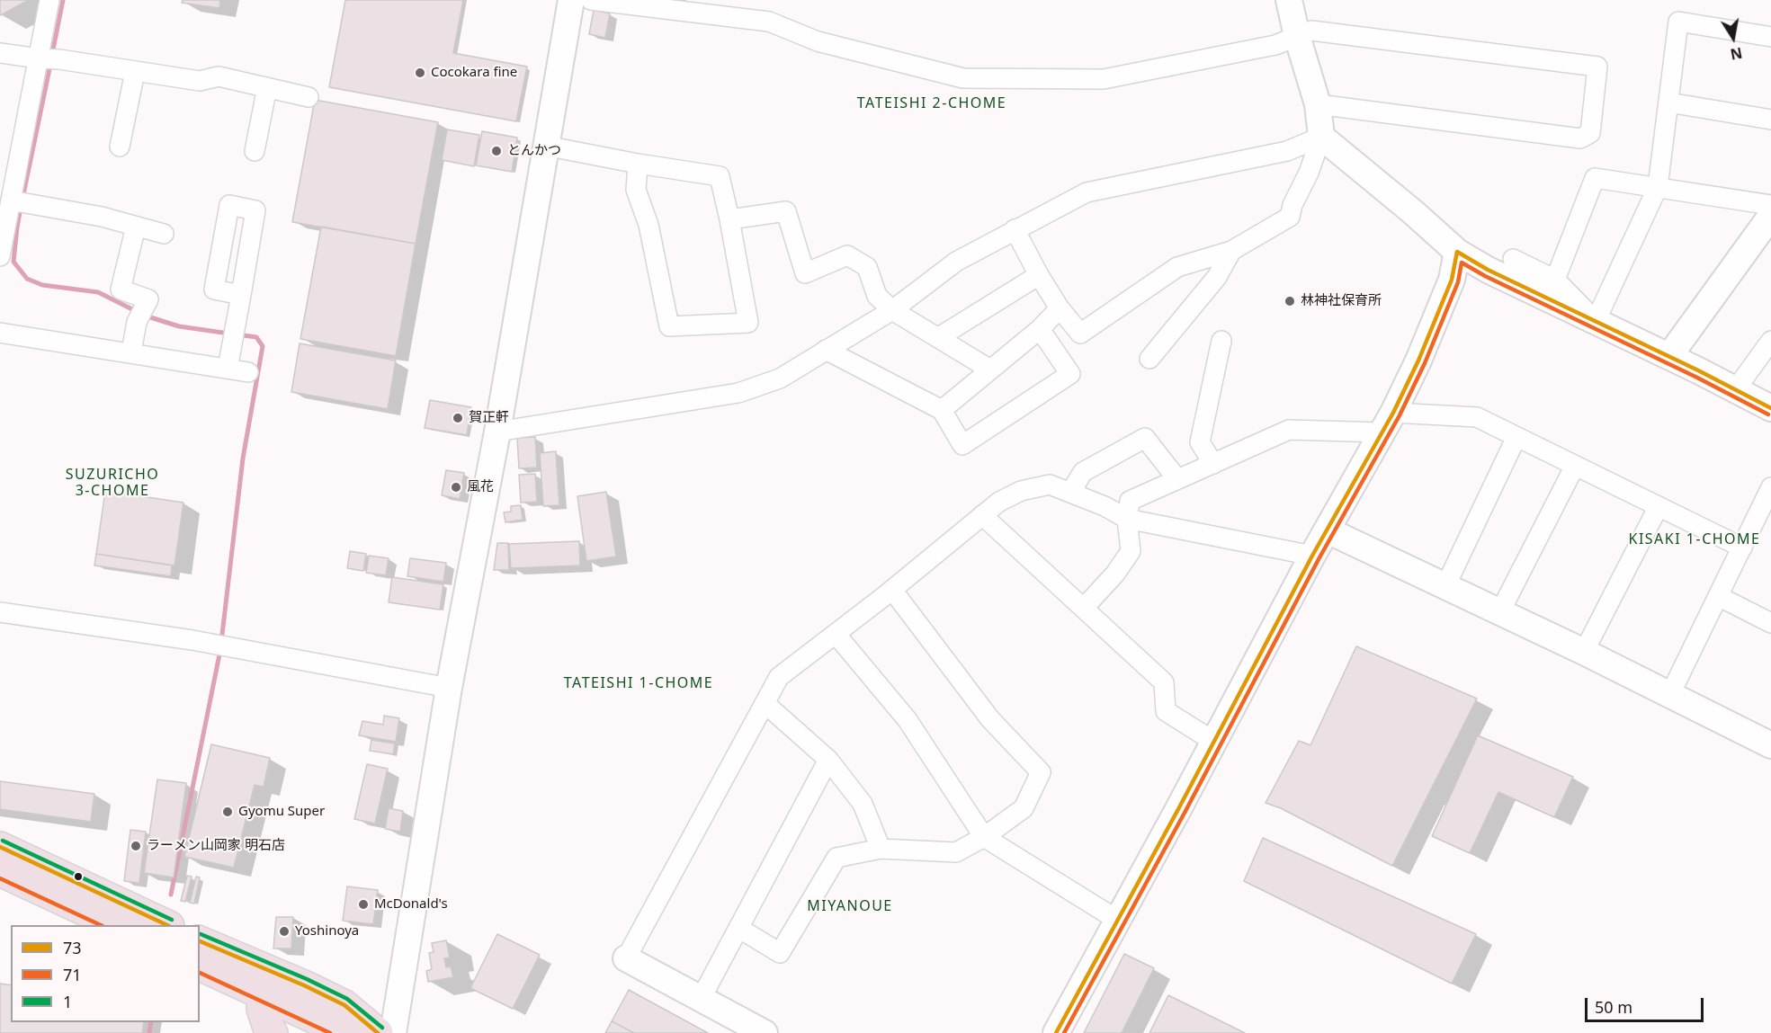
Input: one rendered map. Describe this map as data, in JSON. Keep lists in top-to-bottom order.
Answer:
{
  "districts": [
    "TATEISHI 2-CHOME",
    "SUZURICHO 3-CHOME",
    "KISAKI 1-CHOME",
    "TATEISHI 1-CHOME",
    "MIYANOUE"
  ],
  "places": [
    "Cocokara fine",
    "とんかつ",
    "林神社保育所",
    "賀正軒",
    "風花",
    "Gyomu Super",
    "ラーメン山岡家 明石店",
    "McDonald's",
    "Yoshinoya"
  ],
  "lines": ["transit line 73", "transit line 71", "transit line 1"],
  "legend": ["73", "71", "1"],
  "scale_bar": "50 m",
  "north": "bottom"
}
